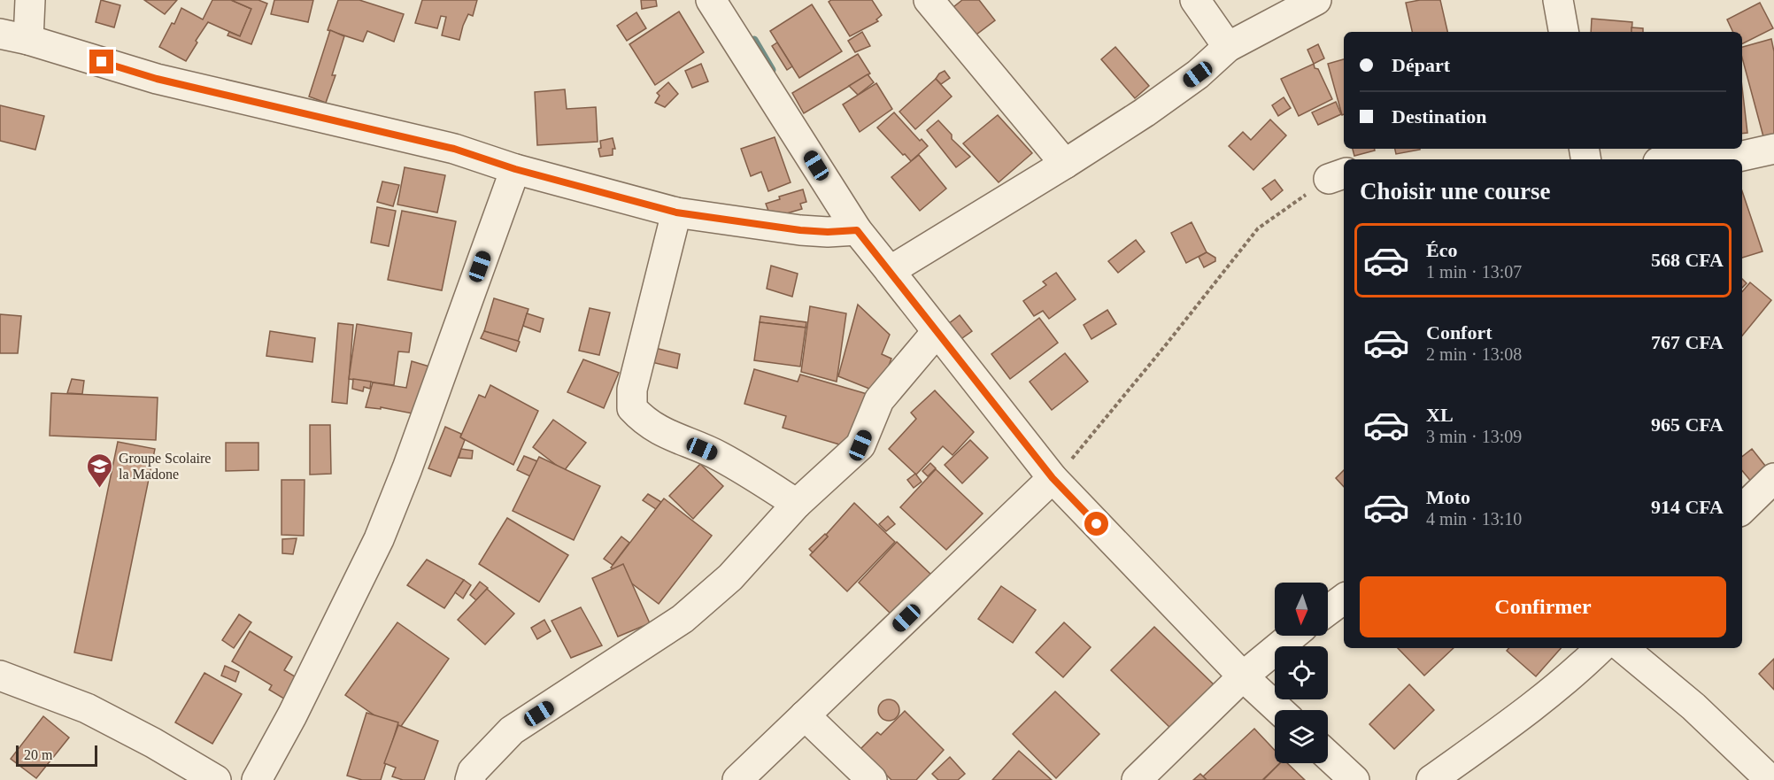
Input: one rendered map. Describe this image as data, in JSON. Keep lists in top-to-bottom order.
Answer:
{
  "places": {
    "school or university": ["Groupe Scolaire la Madone"]
  },
  "scale_bar": "20 m",
  "north": "bottom",
  "page": {
    "banner": ["Départ", "Destination"],
    "heading": "Choisir une course",
    "list": [
      {
        "name": "Éco",
        "note": "1 min · 13:07",
        "value": "568 CFA"
      },
      {
        "name": "Confort",
        "note": "2 min · 13:08",
        "value": "767 CFA"
      },
      {
        "name": "XL",
        "note": "3 min · 13:09",
        "value": "965 CFA"
      },
      {
        "name": "Moto",
        "note": "4 min · 13:10",
        "value": "914 CFA"
      }
    ],
    "buttons": "Confirmer",
    "scale": "20 m"
  }
}
